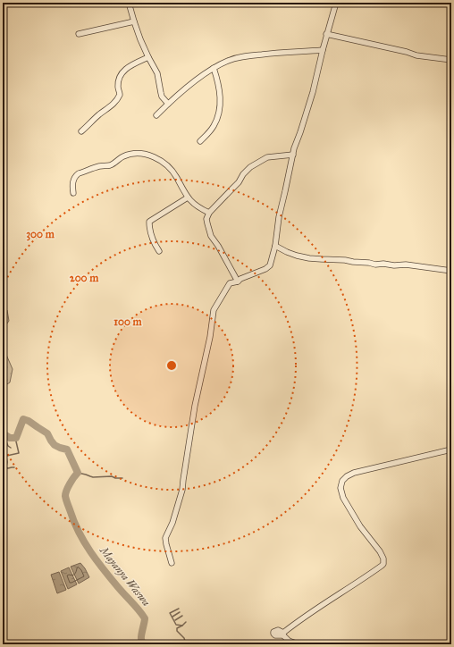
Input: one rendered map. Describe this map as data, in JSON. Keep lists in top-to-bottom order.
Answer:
{
  "water": ["Mayanya Waswa"],
  "rings": ["300 m", "200 m", "100 m"]
}
